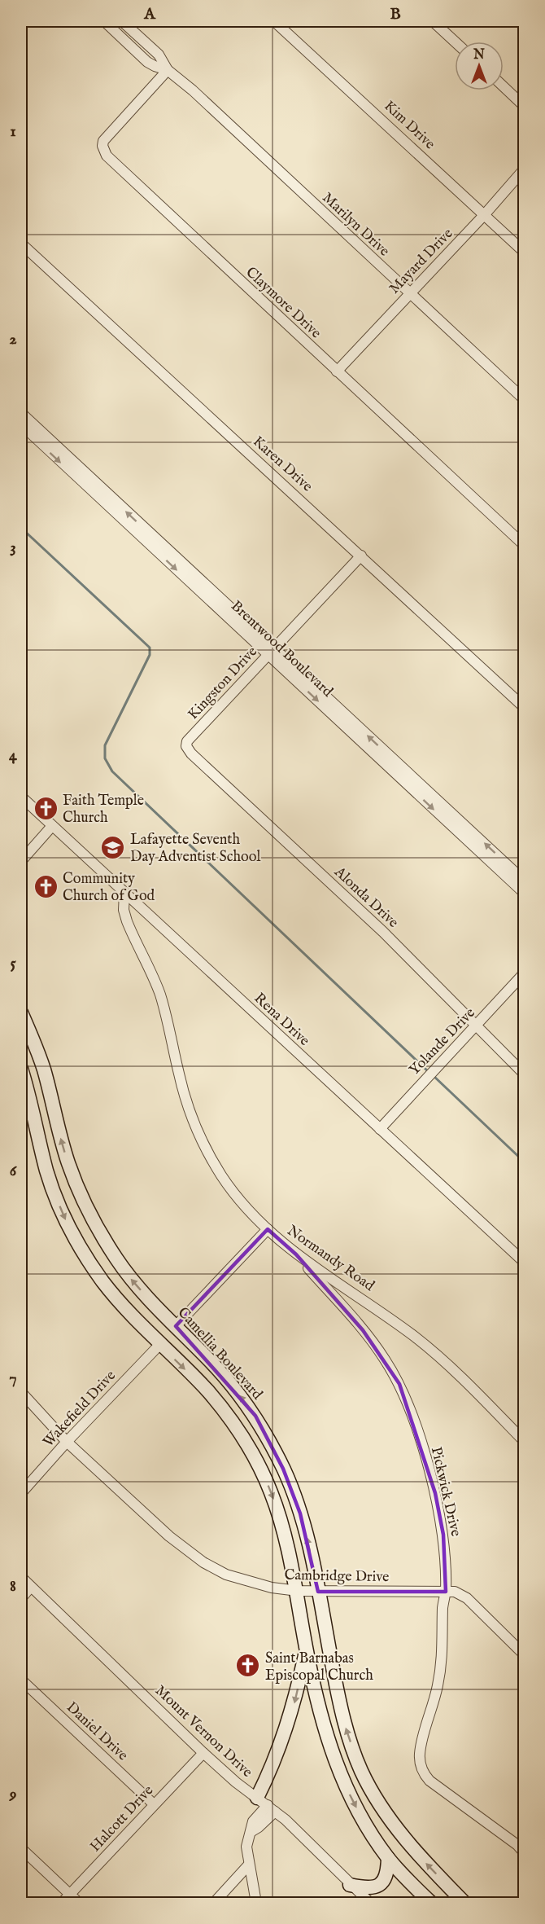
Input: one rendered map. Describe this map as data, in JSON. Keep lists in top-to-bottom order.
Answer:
{
  "streets": {
    "main road": ["Camellia Boulevard"],
    "street": [
      "Kim Drive",
      "Marilyn Drive",
      "Mayard Drive",
      "Claymore Drive",
      "Karen Drive",
      "Brentwood Boulevard",
      "Kingston Drive",
      "Alonda Drive",
      "Rena Drive",
      "Yolande Drive",
      "Normandy Road",
      "Wakefield Drive",
      "Pickwick Drive",
      "Cambridge Drive",
      "Daniel Drive",
      "Mount Vernon Drive",
      "Halcott Drive"
    ]
  },
  "crossings": [
    ["Kim Drive", "Mayard Drive"],
    ["Marilyn Drive", "Mayard Drive"],
    ["Marilyn Drive", "Claymore Drive"],
    ["Mayard Drive", "Claymore Drive"],
    ["Karen Drive", "Kingston Drive"],
    ["Brentwood Boulevard", "Kingston Drive"],
    ["Kingston Drive", "Alonda Drive"],
    ["Alonda Drive", "Yolande Drive"],
    ["Rena Drive", "Yolande Drive"],
    ["Rena Drive", "Normandy Road"],
    ["Normandy Road", "Pickwick Drive"],
    ["Camellia Boulevard", "Cambridge Drive"],
    ["Wakefield Drive", "Cambridge Drive"],
    ["Pickwick Drive", "Cambridge Drive"],
    ["Daniel Drive", "Halcott Drive"],
    ["Mount Vernon Drive", "Halcott Drive"]
  ],
  "places": {
    "church": ["Faith Temple Church", "Community Church of God", "Saint Barnabas Episcopal Church"],
    "school or university": ["Lafayette Seventh Day Adventist School"]
  },
  "north": "top",
  "grid": {
    "columns": ["A", "B"],
    "rows": [
      "1",
      "2",
      "3",
      "4",
      "5",
      "6",
      "7",
      "8",
      "9"
    ]
  }
}
